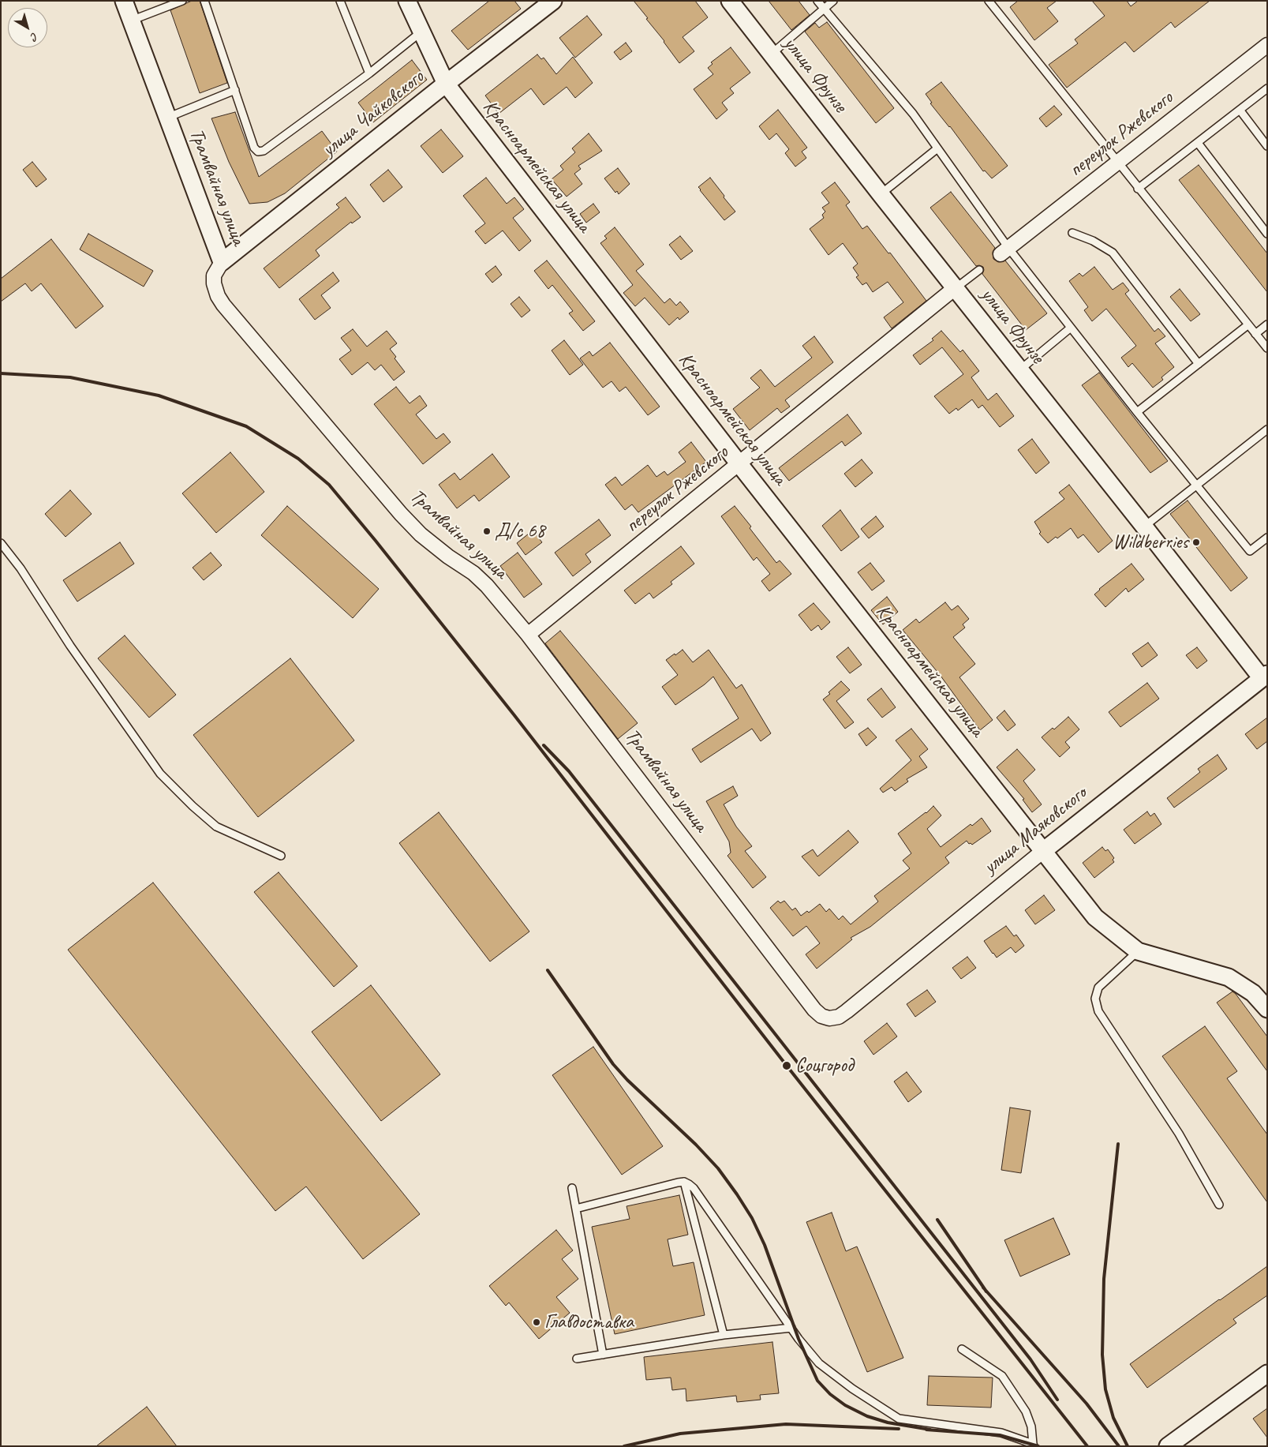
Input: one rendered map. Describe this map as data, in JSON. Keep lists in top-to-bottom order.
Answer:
{
  "streets": {
    "street": [
      "улица Фрунзе",
      "улица Чайковского",
      "переулок Ржевского",
      "Красноармейская улица",
      "Трамвайная улица",
      "улица Маяковского"
    ]
  },
  "crossings": [
    ["улица Фрунзе", "переулок Ржевского"],
    ["улица Фрунзе", "улица Маяковского"],
    ["улица Чайковского", "Красноармейская улица"],
    ["улица Чайковского", "Трамвайная улица"],
    ["переулок Ржевского", "Красноармейская улица"],
    ["переулок Ржевского", "Трамвайная улица"],
    ["Красноармейская улица", "улица Маяковского"],
    ["Трамвайная улица", "улица Маяковского"]
  ],
  "places": [
    "Д/с 68",
    "Wildberries",
    "Соцгород",
    "Главдоставка"
  ],
  "north": "bottom right"
}
